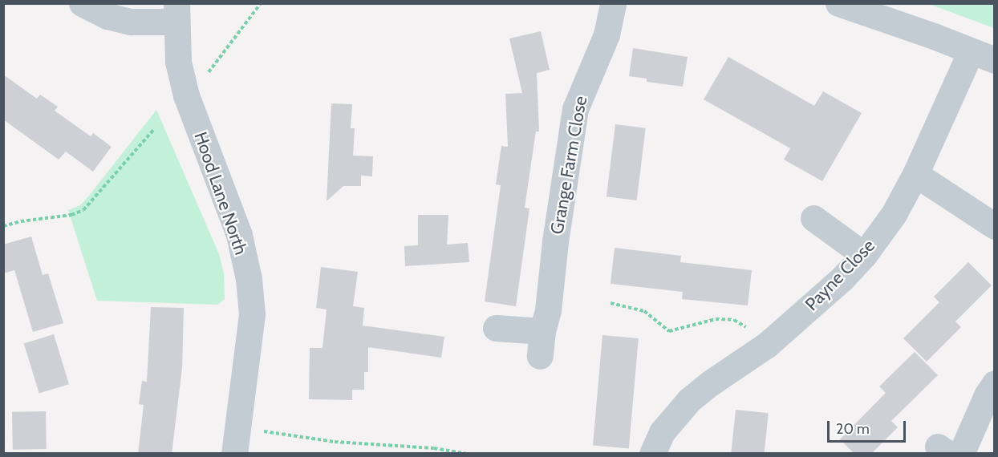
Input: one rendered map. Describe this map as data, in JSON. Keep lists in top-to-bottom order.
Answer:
{
  "streets": {
    "street": ["Grange Farm Close", "Hood Lane North", "Payne Close"]
  },
  "scale_bar": "20 m"
}
